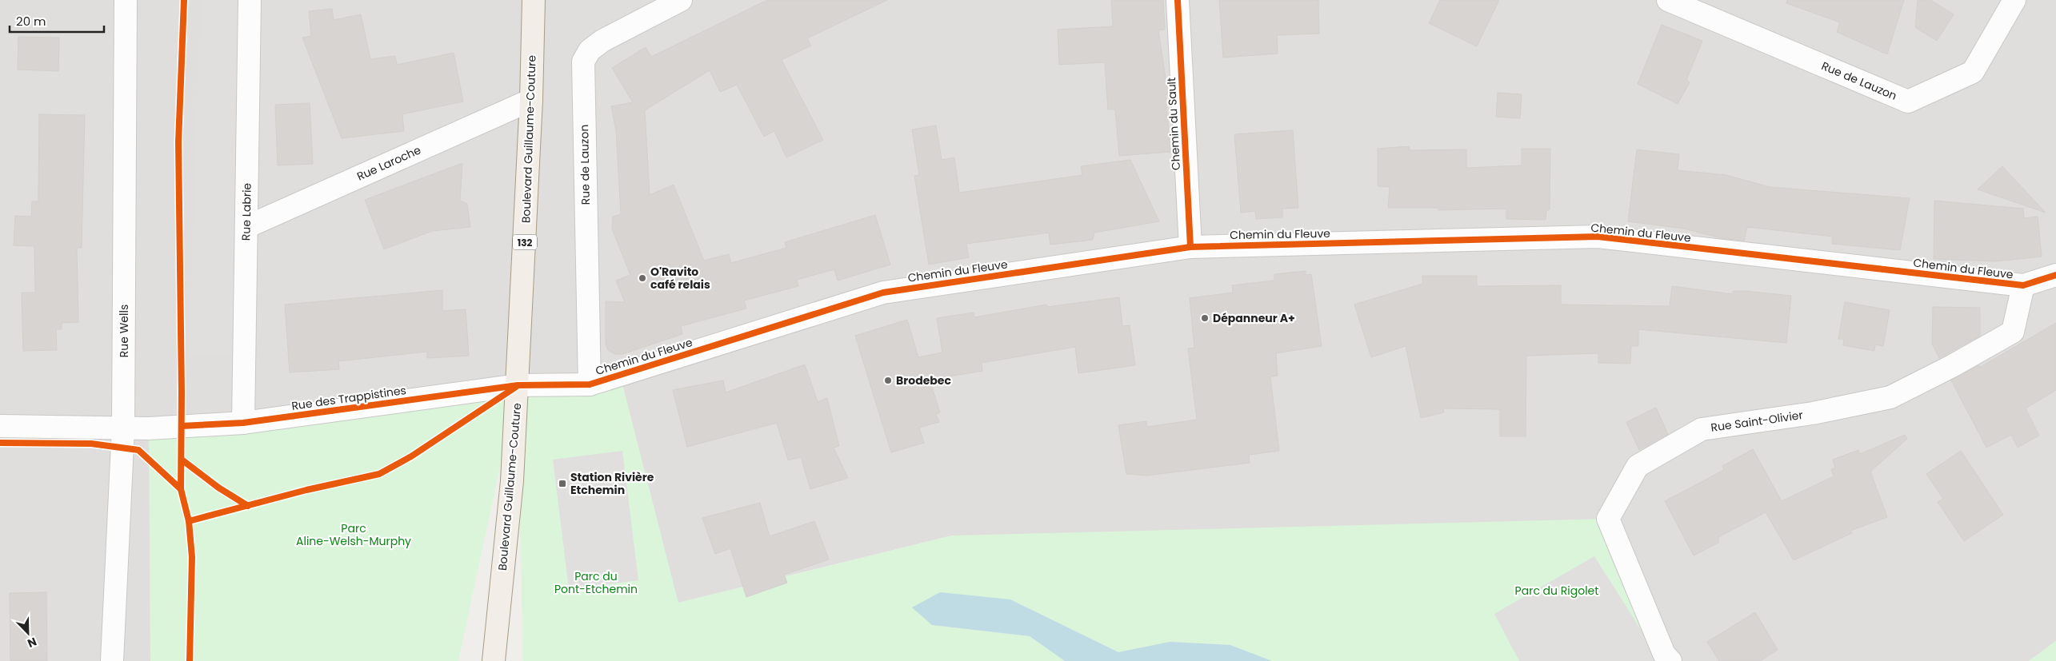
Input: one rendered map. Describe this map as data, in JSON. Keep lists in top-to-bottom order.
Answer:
{
  "streets": {
    "main road": ["Boulevard Guillaume-Couture", "132"],
    "street": [
      "Rue de Lauzon",
      "Chemin du Sault",
      "Rue Laroche",
      "Rue Labrie",
      "Chemin du Fleuve",
      "Rue Wells",
      "Rue des Trappistines",
      "Rue Saint-Olivier"
    ]
  },
  "crossings": [
    ["Rue de Lauzon", "Chemin du Fleuve"],
    ["Chemin du Sault", "Chemin du Fleuve"],
    ["Boulevard Guillaume-Couture", "Rue Laroche"],
    ["Boulevard Guillaume-Couture", "Chemin du Fleuve"],
    ["Boulevard Guillaume-Couture", "Rue des Trappistines"],
    ["Rue Laroche", "Rue Labrie"],
    ["Rue Labrie", "Rue des Trappistines"],
    ["Chemin du Fleuve", "Rue des Trappistines"],
    ["Chemin du Fleuve", "Rue Saint-Olivier"],
    ["Rue Wells", "Rue des Trappistines"]
  ],
  "parks": ["Parc Aline-Welsh-Murphy", "Parc du Pont-Etchemin", "Parc du Rigolet"],
  "places": {
    "other": ["O'Ravito café relais", "Dépanneur A+", "Brodebec"],
    "transit": ["Station Rivière Etchemin"]
  },
  "scale_bar": "20 m",
  "north": "bottom right"
}
